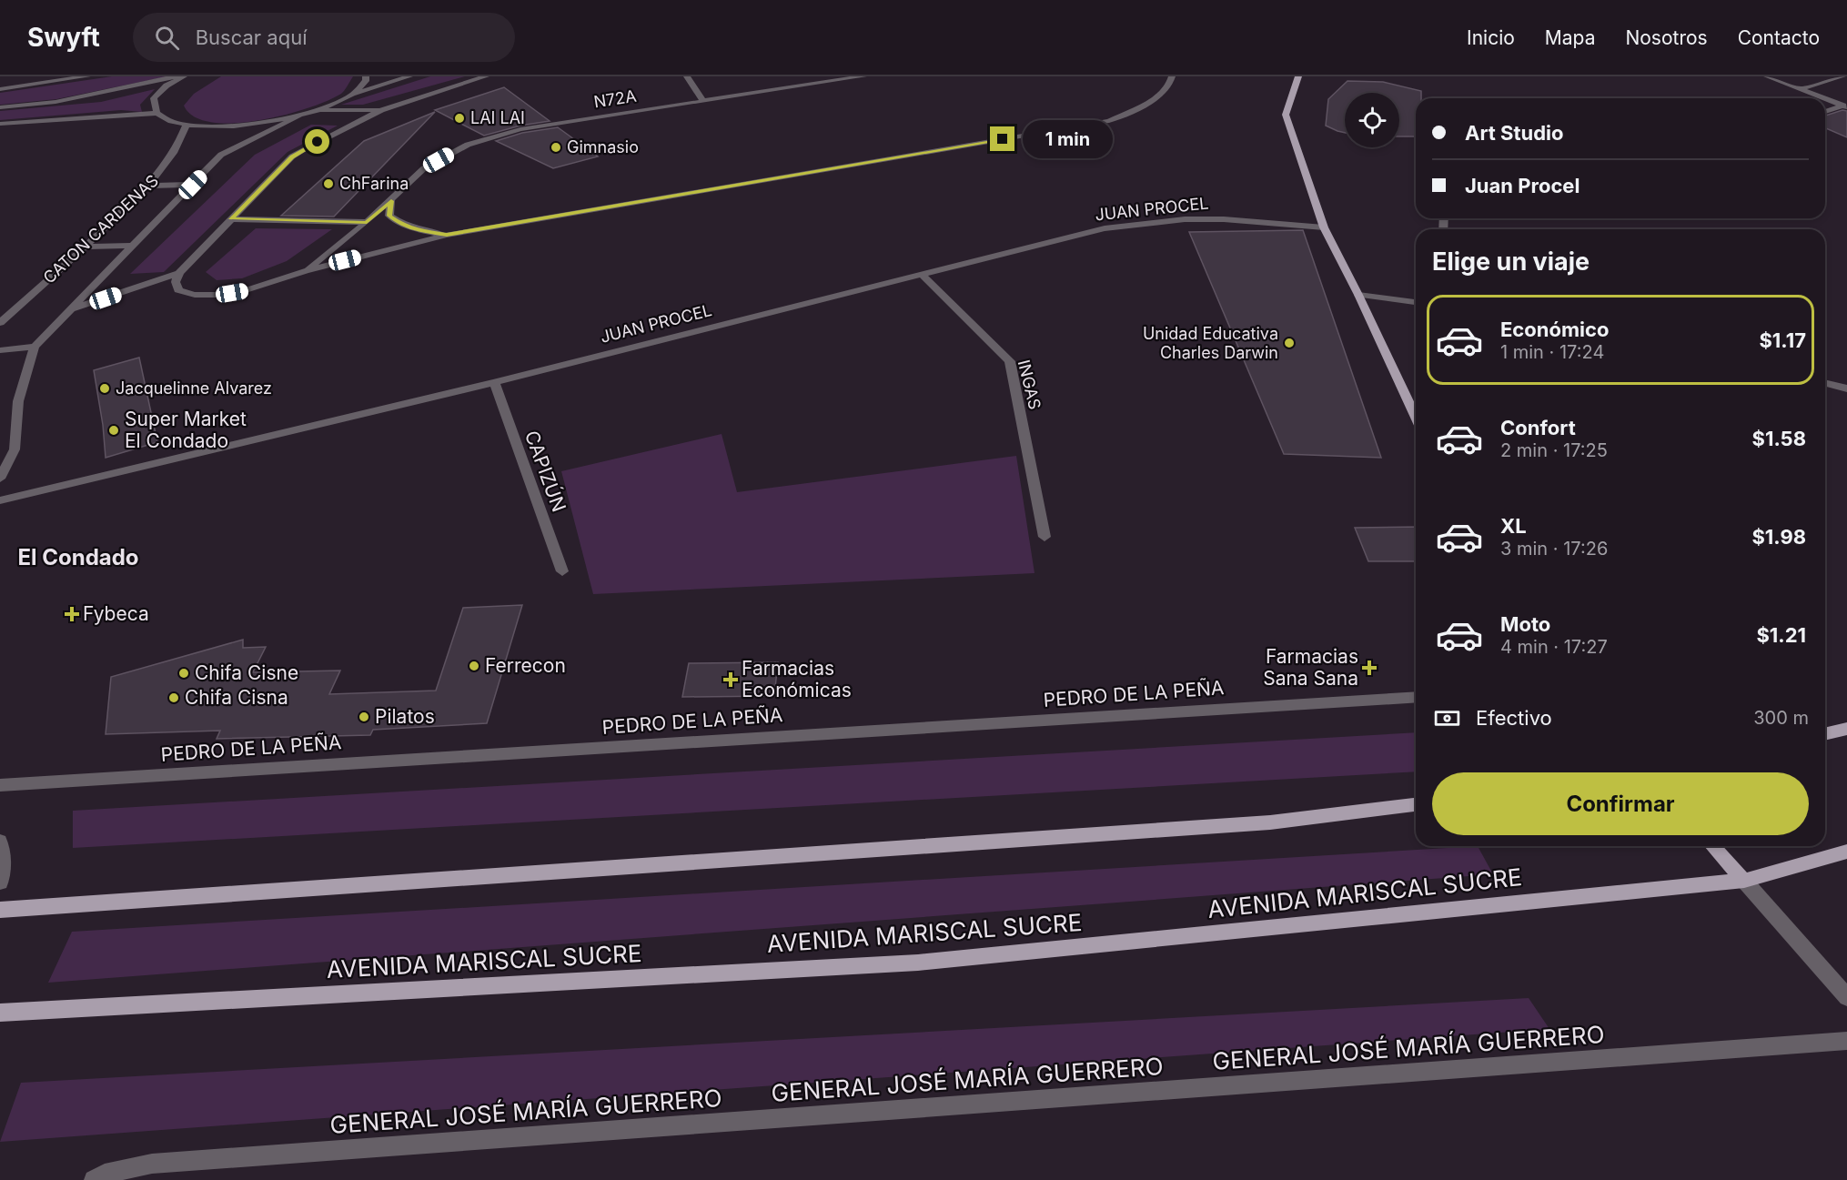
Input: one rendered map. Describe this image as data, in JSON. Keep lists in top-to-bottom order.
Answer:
{
  "streets": {
    "main road": ["AVENIDA MARISCAL SUCRE"],
    "street": [
      "N72A",
      "JUAN PROCEL",
      "CATON CARDENAS",
      "INGAS",
      "CAPIZÚN",
      "PEDRO DE LA PEÑA",
      "GENERAL JOSÉ MARÍA GUERRERO"
    ]
  },
  "crossings": [
    ["JUAN PROCEL", "INGAS"],
    ["JUAN PROCEL", "CAPIZÚN"]
  ],
  "districts": ["El Condado"],
  "places": {
    "other": [
      "LAI LAI",
      "Gimnasio",
      "ChFarina",
      "Unidad Educativa Charles Darwin",
      "Jacquelinne Alvarez",
      "Super Market El Condado",
      "Ferrecon",
      "Chifa Cisne",
      "Chifa Cisna",
      "Pilatos"
    ],
    "health": ["Fybeca", "Farmacias Sana Sana", "Farmacias Económicas"]
  },
  "page": {
    "header": "Swyft",
    "search": "Buscar aquí",
    "nav": [
      "Inicio",
      "Mapa",
      "Nosotros",
      "Contacto"
    ],
    "banner": ["Art Studio", "Juan Procel"],
    "bubble": "1 min",
    "heading": "Elige un viaje",
    "list": [
      {
        "name": "Económico",
        "note": "1 min · 17:24",
        "value": "$1.17"
      },
      {
        "name": "Confort",
        "note": "2 min · 17:25",
        "value": "$1.58"
      },
      {
        "name": "XL",
        "note": "3 min · 17:26",
        "value": "$1.98"
      },
      {
        "name": "Moto",
        "note": "4 min · 17:27",
        "value": "$1.21"
      }
    ],
    "pay": ["Efectivo", "300 m"],
    "buttons": "Confirmar"
  }
}
